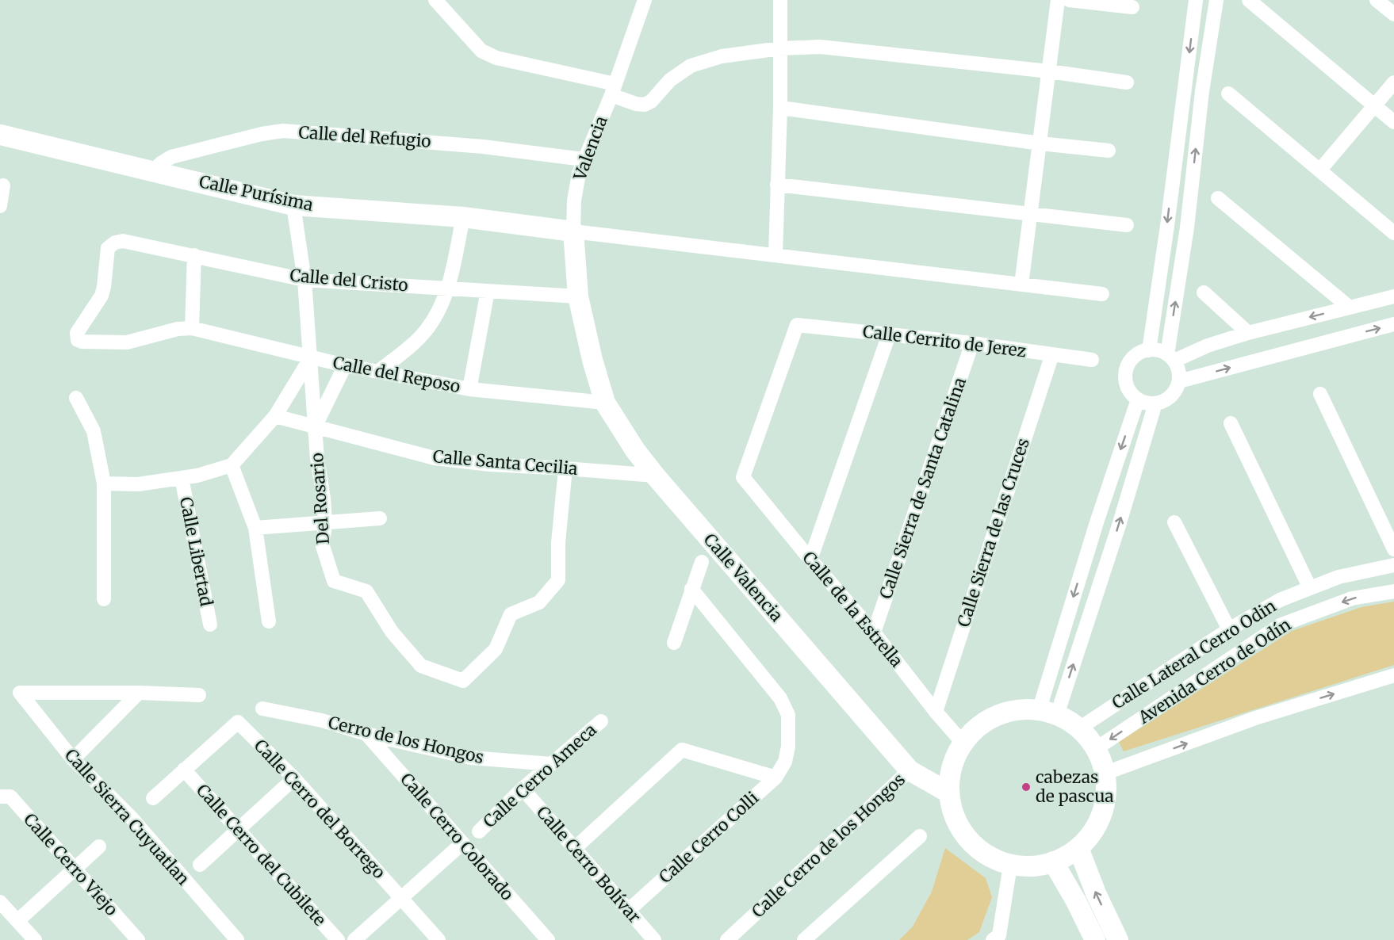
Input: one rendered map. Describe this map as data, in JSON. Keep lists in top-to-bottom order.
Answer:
{
  "streets": {
    "street": [
      "Calle del Refugio",
      "Valencia",
      "Calle Purísima",
      "Calle del Cristo",
      "Calle Cerrito de Jerez",
      "Calle del Reposo",
      "Calle Santa Cecilia",
      "Calle Sierra de Santa Catalina",
      "Del Rosario",
      "Calle Sierra de las Cruces",
      "Calle Libertad",
      "Calle Valencia",
      "Calle de la Estrella",
      "Calle Lateral Cerro Odin",
      "Avenida Cerro de Odín",
      "Cerro de los Hongos",
      "Calle Cerro Ameca",
      "Calle Cerro del Borrego",
      "Calle Sierra Cuyuatlan",
      "Calle Cerro Colorado",
      "Calle Cerro Colli",
      "Calle Cerro de los Hongos",
      "Calle Cerro del Cubilete",
      "Calle Cerro Viejo",
      "Calle Cerro Bolívar"
    ]
  },
  "crossings": [
    ["Calle del Refugio", "Valencia"],
    ["Calle del Refugio", "Calle Purísima"],
    ["Valencia", "Calle Purísima"],
    ["Valencia", "Calle del Cristo"],
    ["Valencia", "Calle Valencia"],
    ["Calle Purísima", "Del Rosario"],
    ["Calle del Cristo", "Calle del Reposo"],
    ["Calle del Cristo", "Del Rosario"],
    ["Calle Cerrito de Jerez", "Calle Sierra de Santa Catalina"],
    ["Calle Cerrito de Jerez", "Calle Sierra de las Cruces"],
    ["Calle Cerrito de Jerez", "Calle de la Estrella"],
    ["Calle del Reposo", "Del Rosario"],
    ["Calle del Reposo", "Calle Valencia"],
    ["Calle Santa Cecilia", "Del Rosario"],
    ["Calle Santa Cecilia", "Calle Valencia"],
    ["Calle Sierra de Santa Catalina", "Calle de la Estrella"],
    ["Calle Sierra de las Cruces", "Calle de la Estrella"],
    ["Calle Valencia", "Calle de la Estrella"],
    ["Calle Valencia", "Calle Lateral Cerro Odin"],
    ["Calle Valencia", "Avenida Cerro de Odín"],
    ["Calle Valencia", "Calle Cerro de los Hongos"],
    ["Calle de la Estrella", "Calle Lateral Cerro Odin"],
    ["Calle de la Estrella", "Avenida Cerro de Odín"],
    ["Calle Lateral Cerro Odin", "Avenida Cerro de Odín"],
    ["Cerro de los Hongos", "Calle Cerro Ameca"],
    ["Cerro de los Hongos", "Calle Cerro Colorado"],
    ["Calle Cerro Ameca", "Calle Cerro Bolívar"],
    ["Calle Cerro del Borrego", "Calle Cerro del Cubilete"],
    ["Calle Cerro Colli", "Calle Cerro Bolívar"]
  ],
  "places": ["cabezas de pascua"]
}
